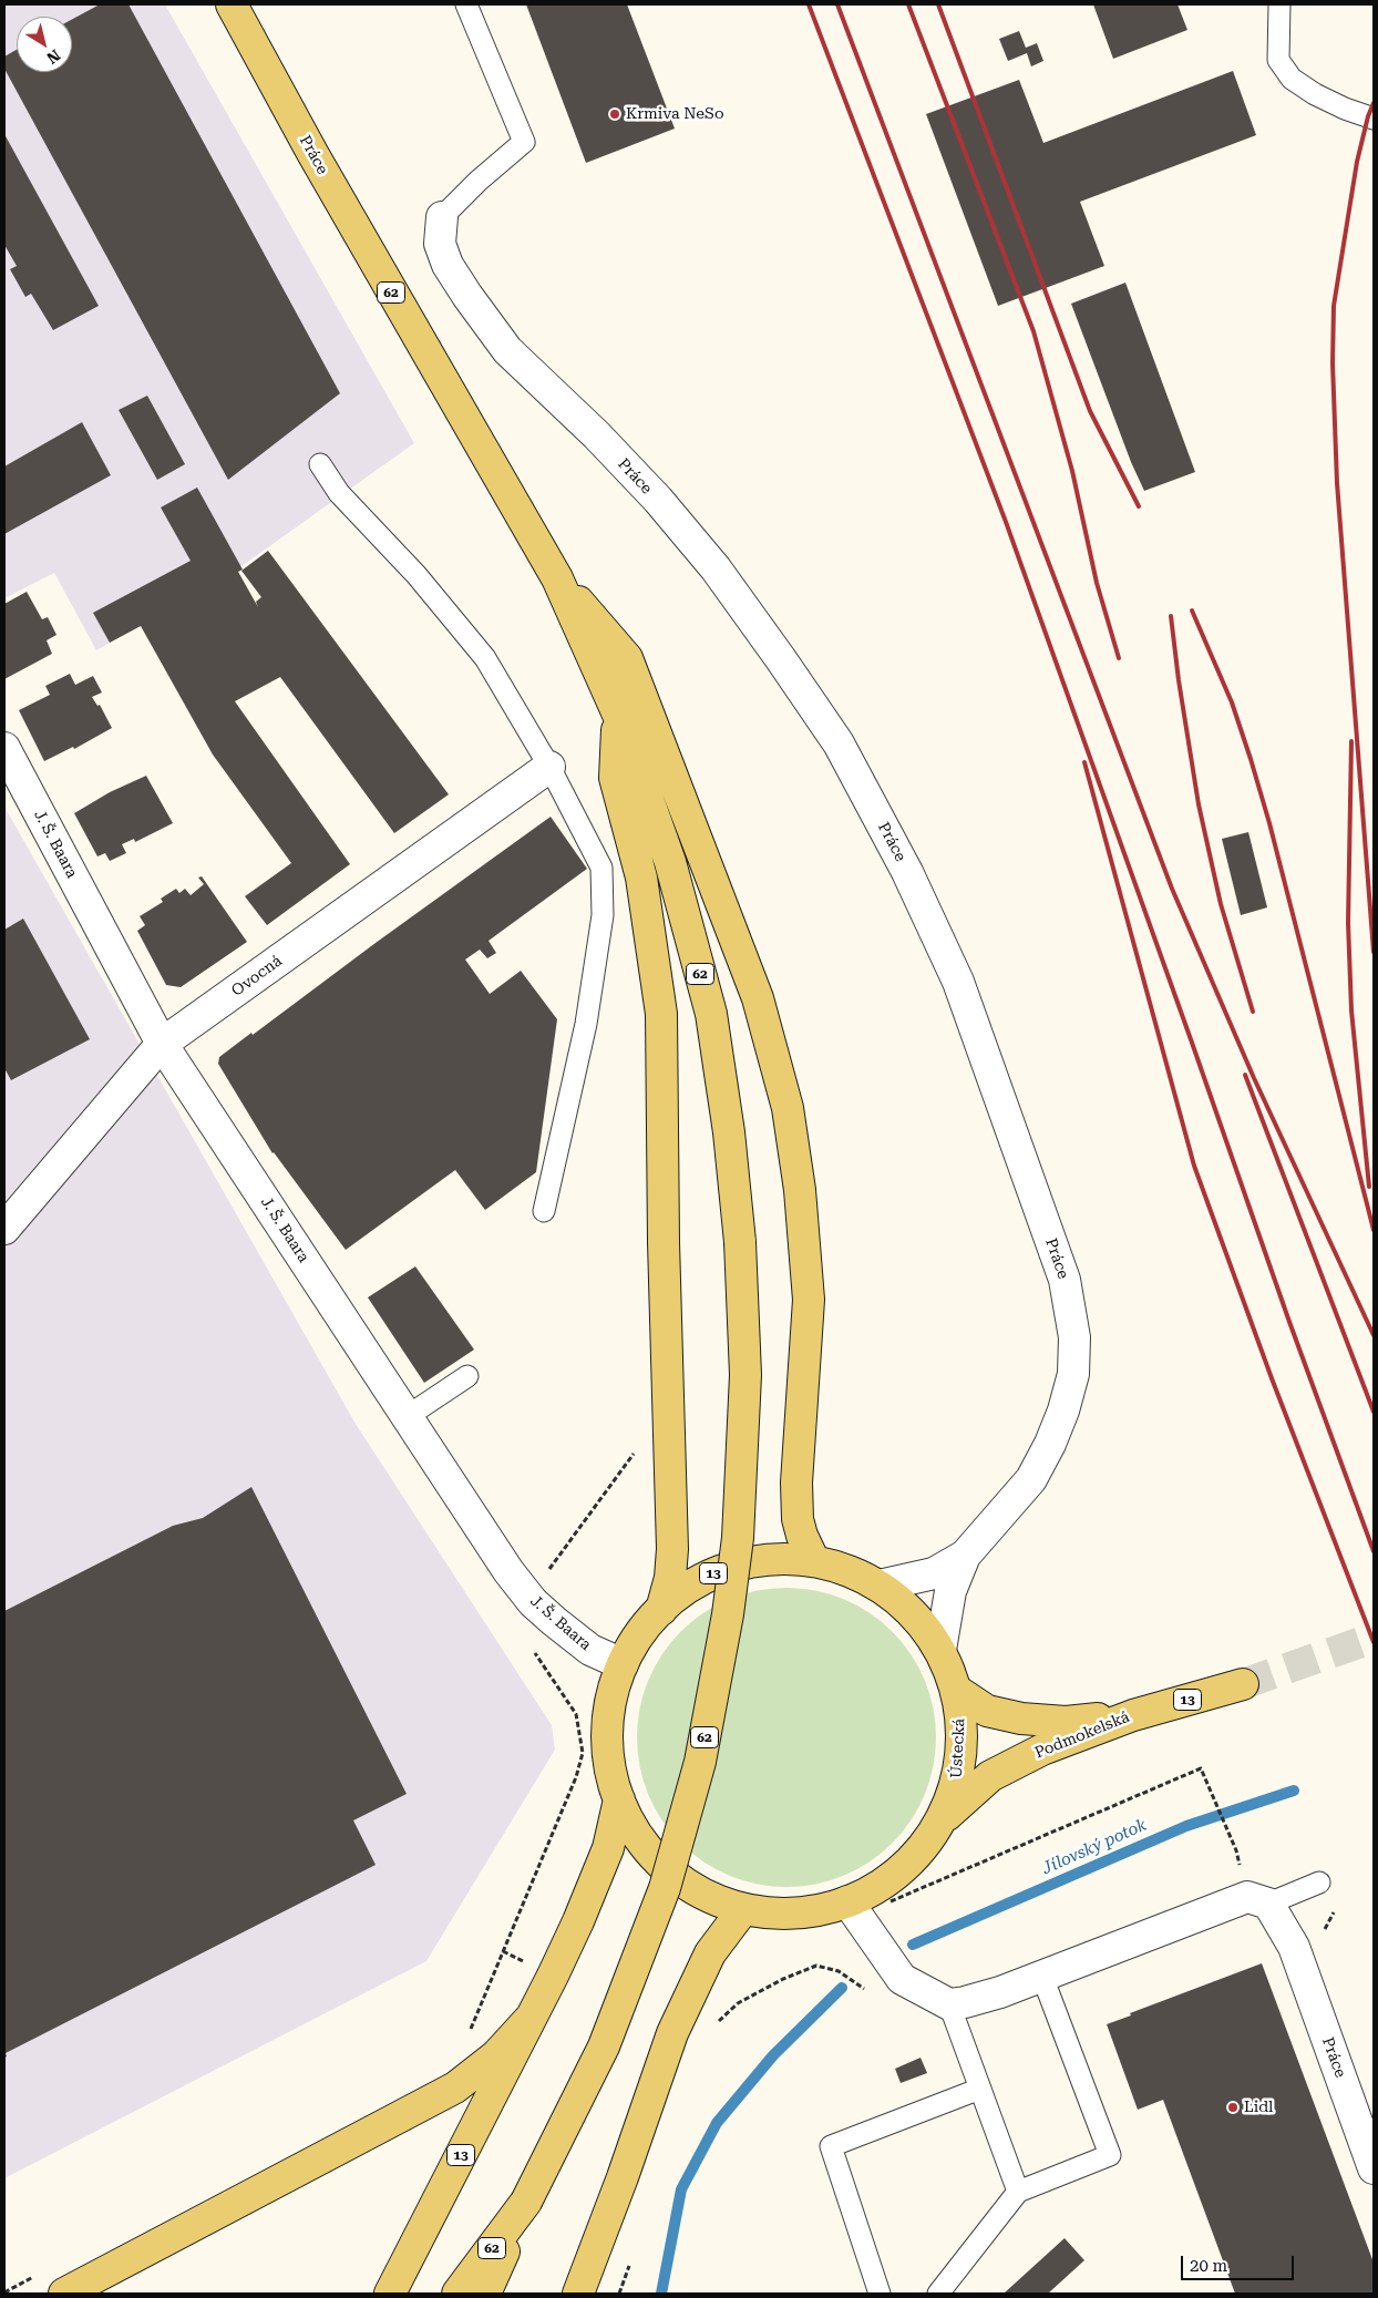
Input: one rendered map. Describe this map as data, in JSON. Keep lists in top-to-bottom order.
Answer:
{
  "streets": {
    "main road": [
      "Práce",
      "62",
      "13",
      "Podmokelská",
      "Ústecká"
    ],
    "street": ["J. Š. Baara", "Ovocná"]
  },
  "crossings": [
    ["Práce", "62"],
    ["Práce", "Ústecká"],
    ["J. Š. Baara", "Ovocná"],
    ["J. Š. Baara", "Ústecká"],
    ["13", "Ústecká"],
    ["Podmokelská", "Ústecká"]
  ],
  "water": ["Jílovský potok"],
  "places": ["Krmiva NeSo", "Lidl"],
  "scale_bar": "20 m",
  "north": "bottom right"
}
